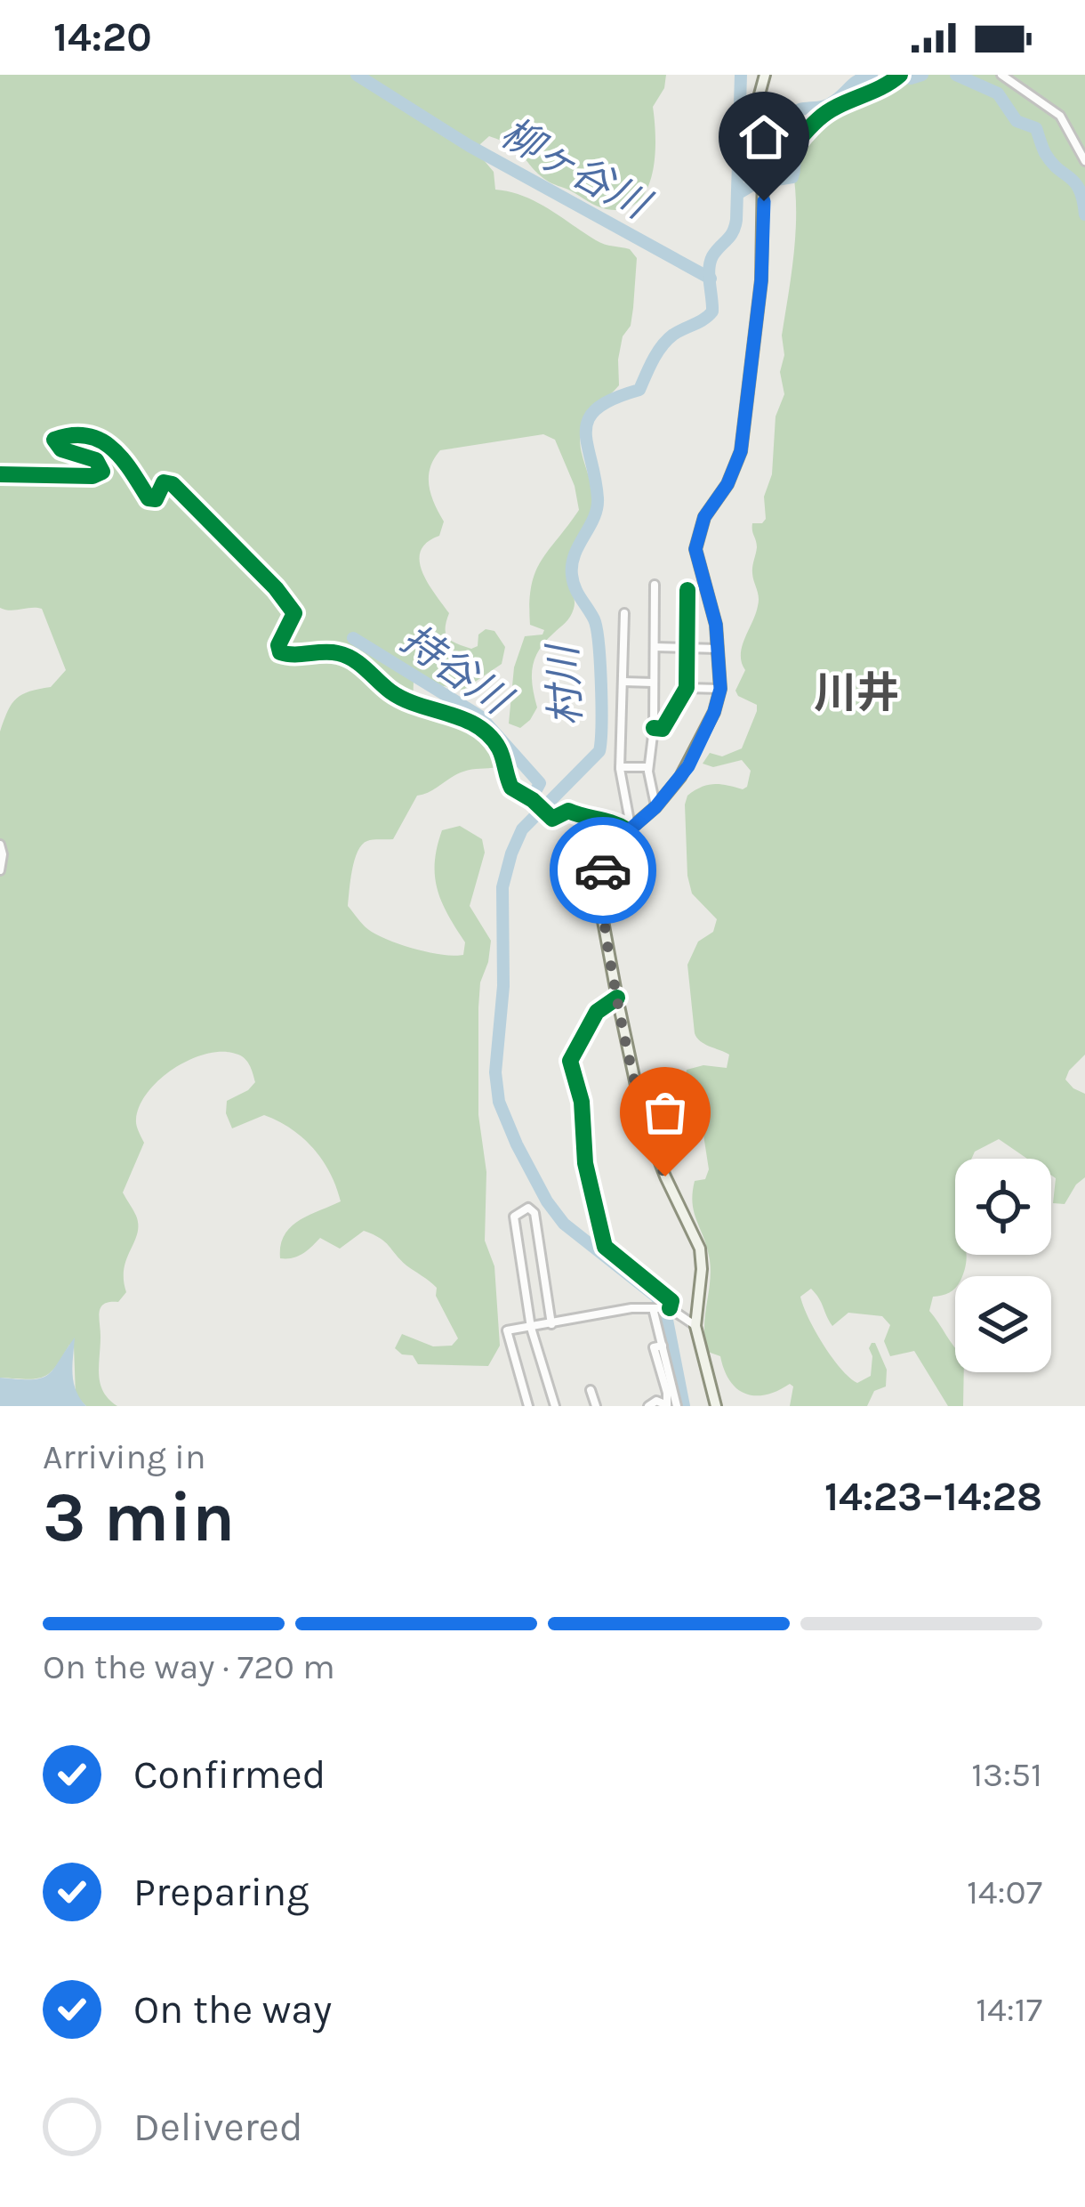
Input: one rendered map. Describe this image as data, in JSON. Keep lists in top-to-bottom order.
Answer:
{
  "districts": ["川井"],
  "water": ["柳ヶ谷川", "持谷川", "村川"],
  "page": {
    "status": "14:20",
    "heading": ["3 min", "Arriving in", "14:23–14:28"],
    "bar": "On the way · 720 m",
    "list": [
      ["Confirmed", "13:51"],
      ["Preparing", "14:07"],
      ["On the way", "14:17"],
      "Delivered"
    ]
  }
}
